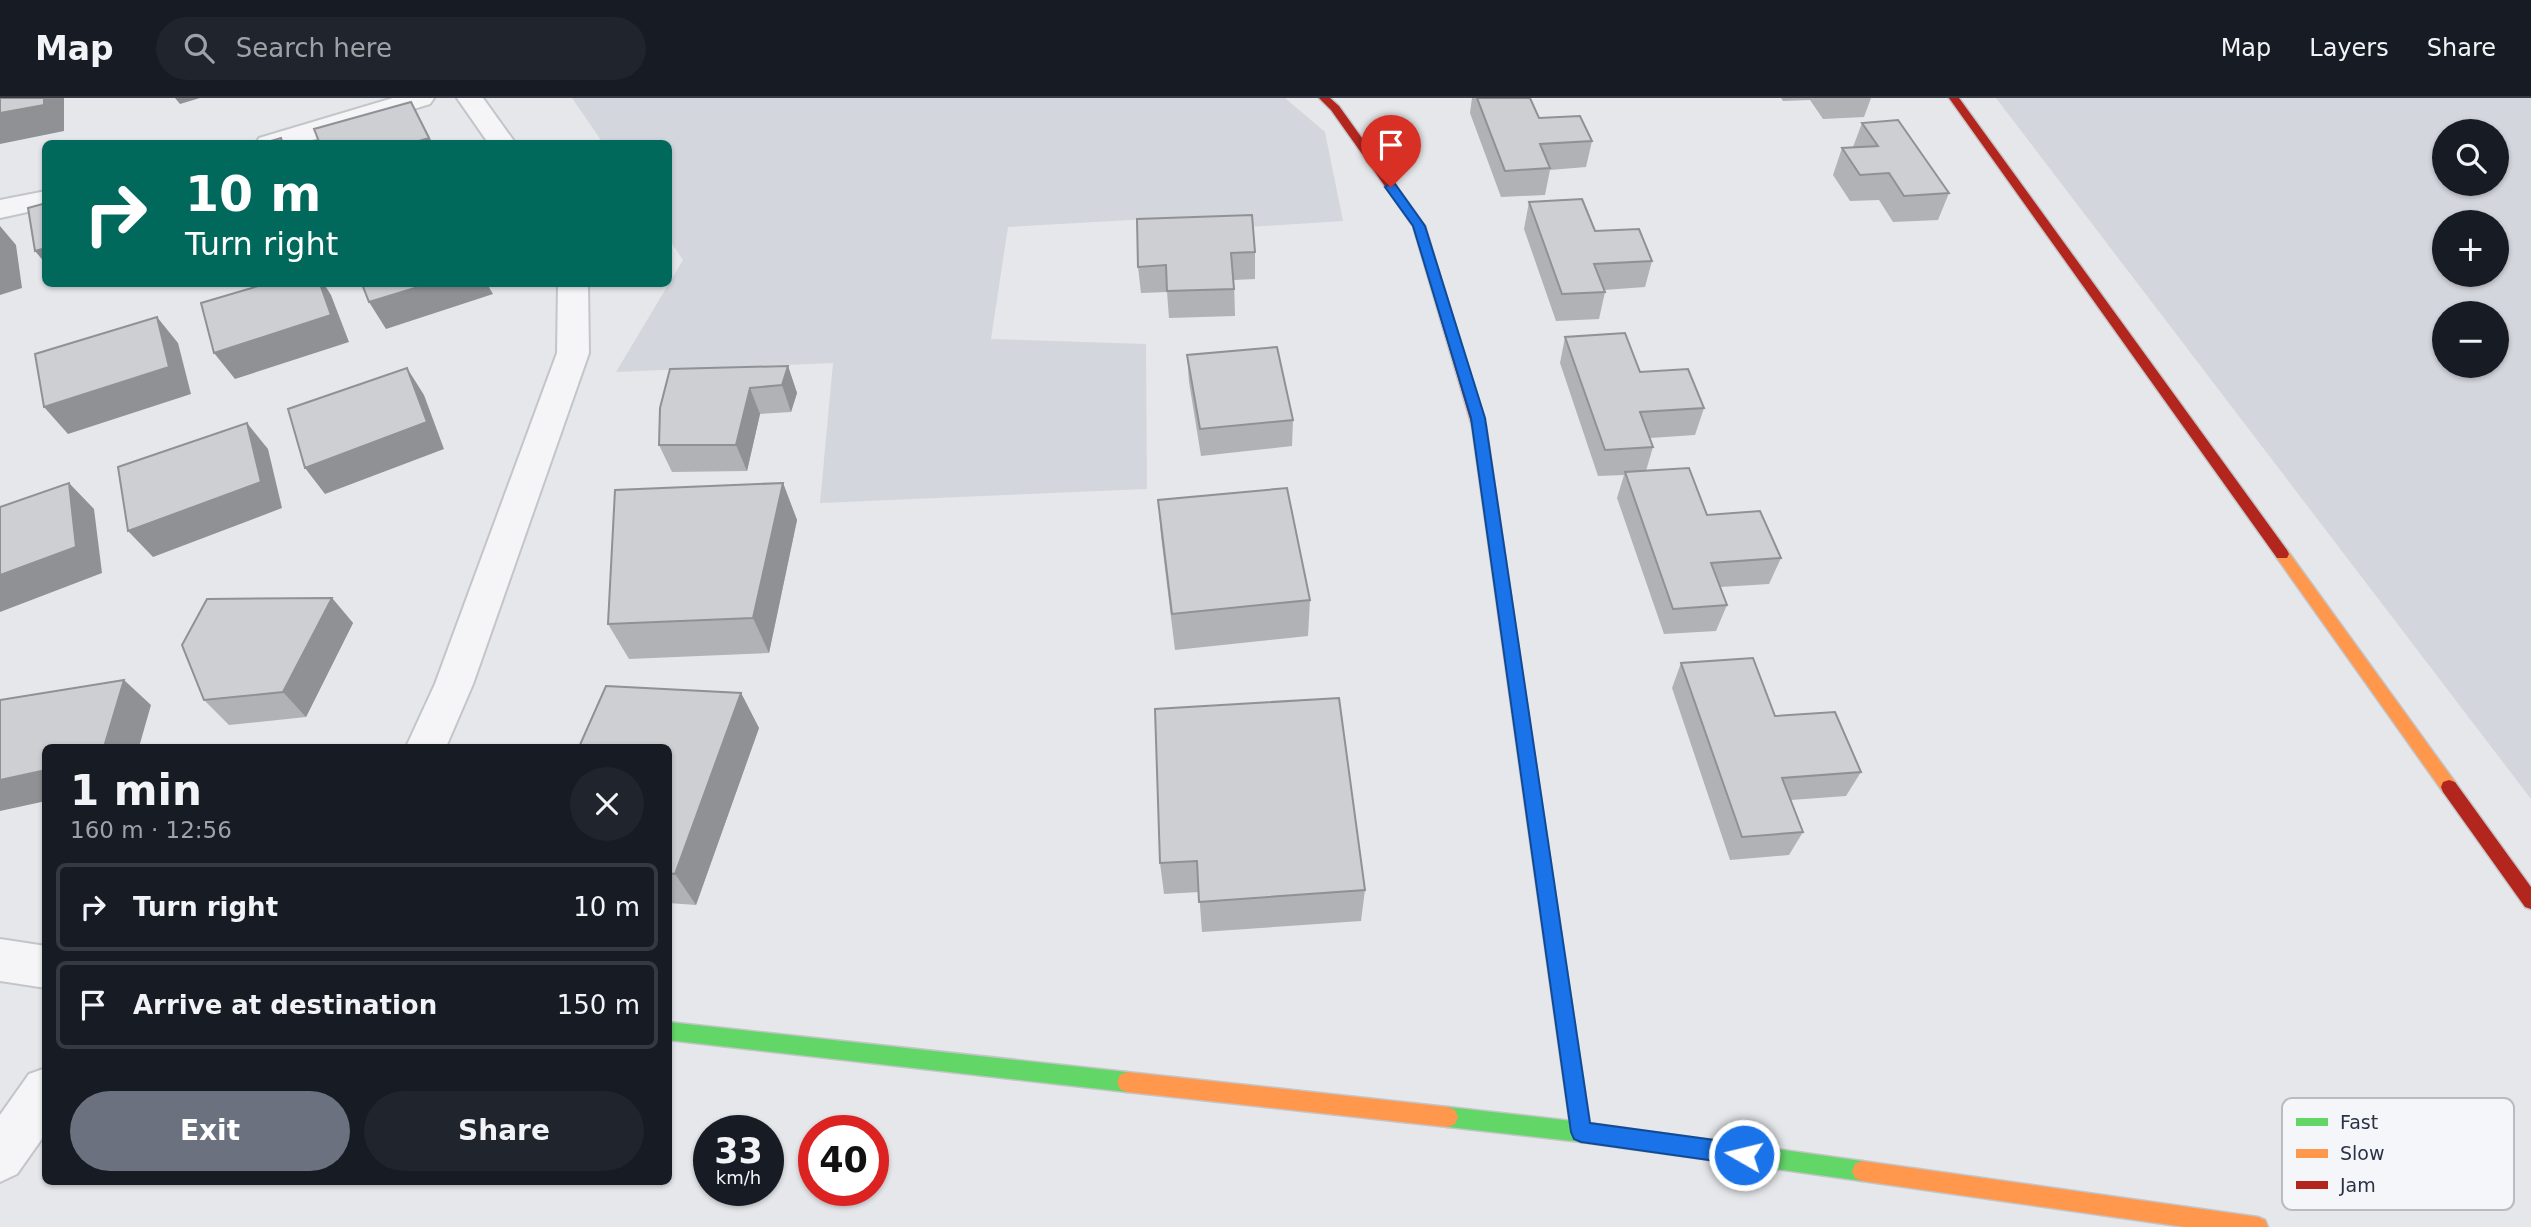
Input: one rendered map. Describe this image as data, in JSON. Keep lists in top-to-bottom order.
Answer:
{
  "legend": ["Fast", "Slow", "Jam"],
  "page": {
    "header": "Map",
    "search": "Search here",
    "nav": ["Map", "Layers", "Share"],
    "map_buttons": ["+", "−"],
    "turn": ["10 m", "Turn right"],
    "heading": ["1 min", "160 m · 12:56"],
    "list": [
      {
        "name": "Turn right",
        "value": "10 m"
      },
      {
        "name": "Arrive at destination",
        "value": "150 m"
      }
    ],
    "buttons": ["Exit", "Share"],
    "speed": "33 km/h",
    "limit": "40"
  }
}
